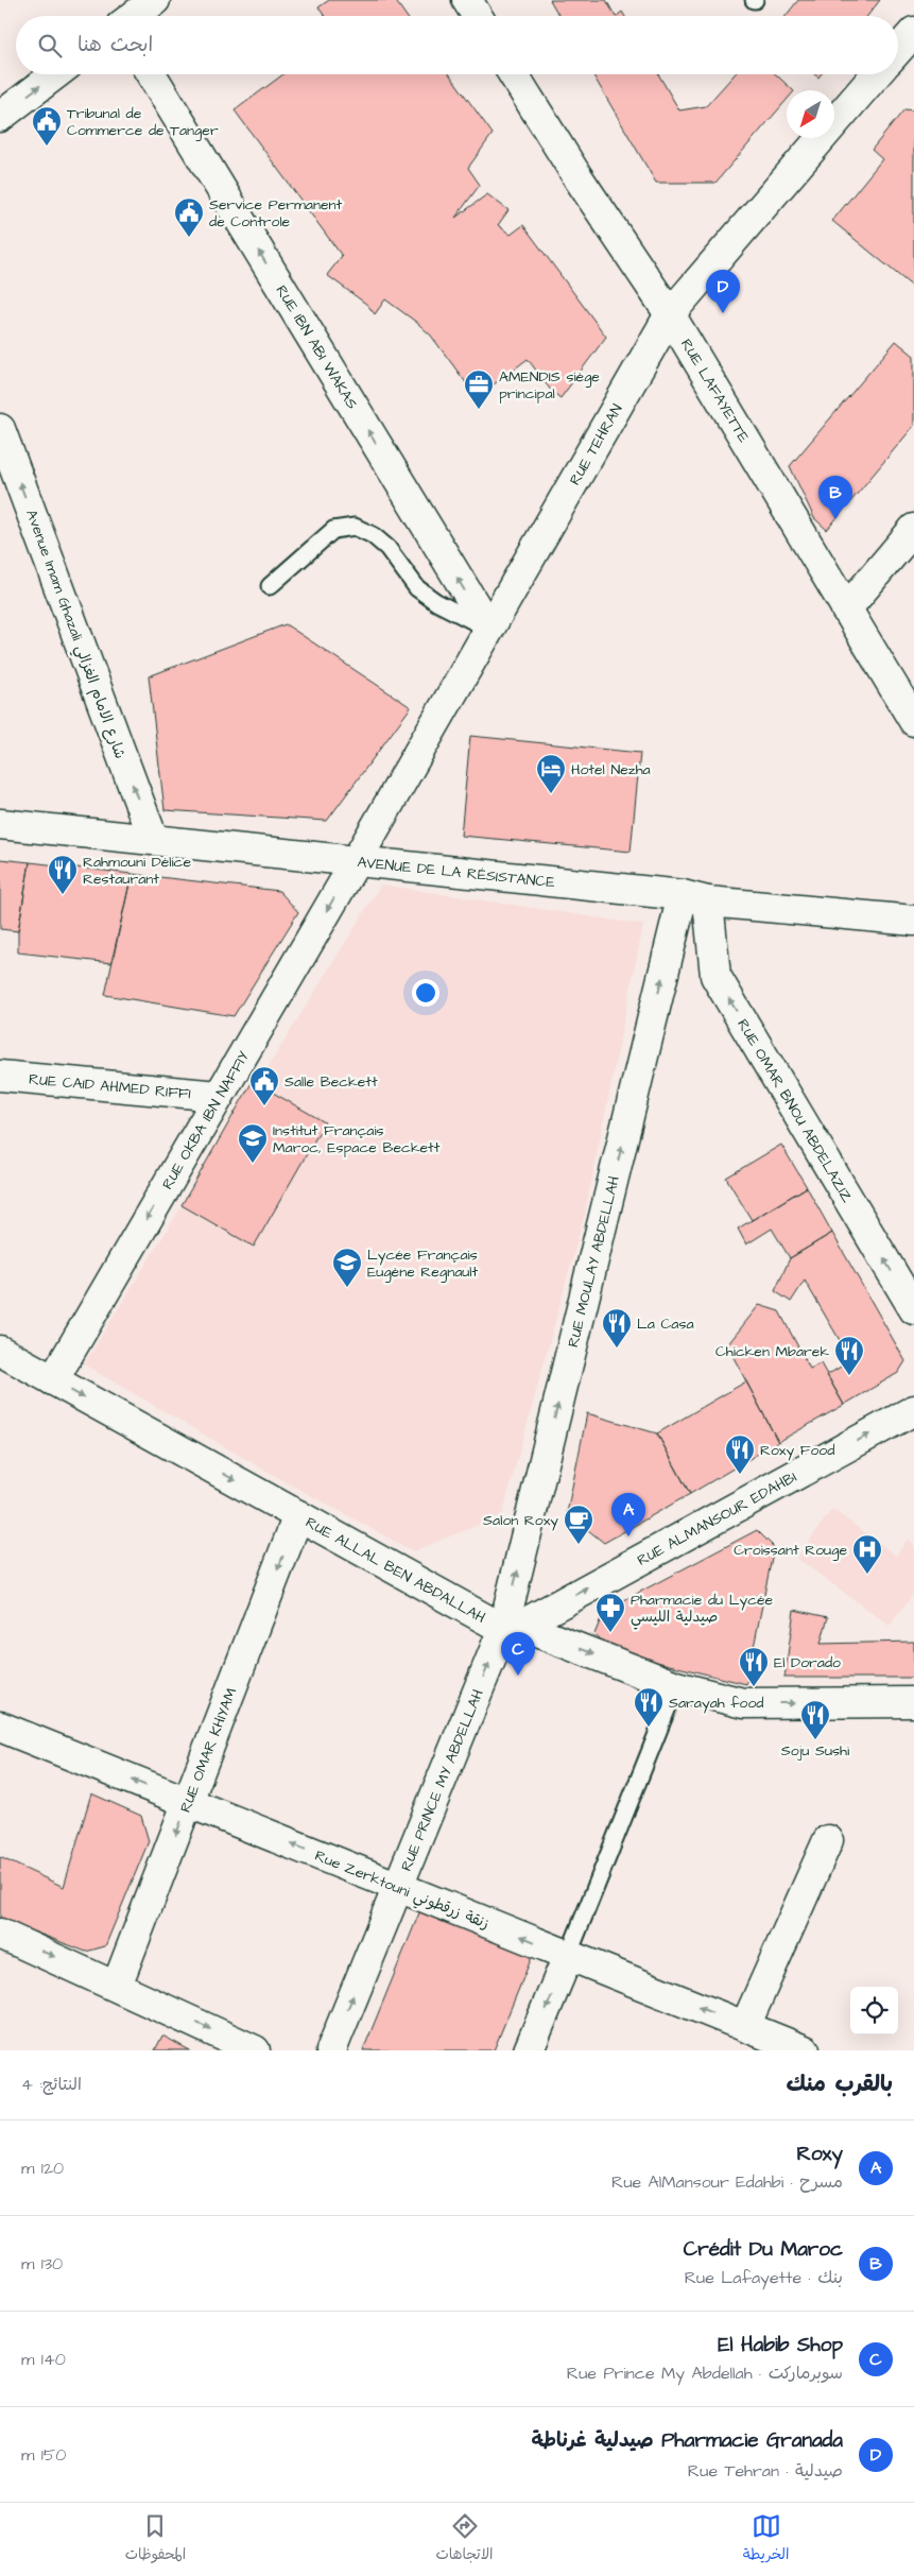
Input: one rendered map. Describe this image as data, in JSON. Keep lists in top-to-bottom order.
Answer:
{
  "streets": {
    "street": [
      "RUE IBN ABI WAKAS",
      "RUE LAFAYETTE",
      "RUE TEHRAN",
      "Avenue Imam Ghazali شارع الامام الغزالي",
      "AVENUE DE LA RÉSISTANCE",
      "RUE CAID AHMED RIFFI",
      "RUE OMAR BNOU ABDELAZIZ",
      "RUE OKBA IBN NAFFIY",
      "RUE MOULAY ABDELLAH",
      "RUE ALMANSOUR EDAHBI",
      "RUE ALLAL BEN ABDALLAH",
      "RUE OMAR KHIYAM",
      "RUE PRINCE MY ABDELLAH",
      "Rue Zerktouni زنقة زرقطوني"
    ]
  },
  "crossings": [
    ["RUE IBN ABI WAKAS", "RUE TEHRAN"],
    ["RUE LAFAYETTE", "RUE TEHRAN"],
    ["RUE TEHRAN", "AVENUE DE LA RÉSISTANCE"],
    ["RUE TEHRAN", "RUE OKBA IBN NAFFIY"],
    ["Avenue Imam Ghazali شارع الامام الغزالي", "AVENUE DE LA RÉSISTANCE"],
    ["AVENUE DE LA RÉSISTANCE", "RUE OMAR BNOU ABDELAZIZ"],
    ["AVENUE DE LA RÉSISTANCE", "RUE OKBA IBN NAFFIY"],
    ["AVENUE DE LA RÉSISTANCE", "RUE MOULAY ABDELLAH"],
    ["RUE CAID AHMED RIFFI", "RUE OKBA IBN NAFFIY"],
    ["RUE OMAR BNOU ABDELAZIZ", "RUE MOULAY ABDELLAH"],
    ["RUE OKBA IBN NAFFIY", "RUE ALLAL BEN ABDALLAH"],
    ["RUE MOULAY ABDELLAH", "RUE ALMANSOUR EDAHBI"],
    ["RUE MOULAY ABDELLAH", "RUE ALLAL BEN ABDALLAH"],
    ["RUE MOULAY ABDELLAH", "RUE PRINCE MY ABDELLAH"],
    ["RUE ALMANSOUR EDAHBI", "RUE ALLAL BEN ABDALLAH"],
    ["RUE ALMANSOUR EDAHBI", "RUE PRINCE MY ABDELLAH"],
    ["RUE ALLAL BEN ABDALLAH", "RUE OMAR KHIYAM"],
    ["RUE ALLAL BEN ABDALLAH", "RUE PRINCE MY ABDELLAH"],
    ["RUE OMAR KHIYAM", "Rue Zerktouni زنقة زرقطوني"],
    ["RUE PRINCE MY ABDELLAH", "Rue Zerktouni زنقة زرقطوني"]
  ],
  "one_way": [
    "RUE IBN ABI WAKAS",
    "Avenue Imam Ghazali شارع الامام الغزالي",
    "RUE OMAR BNOU ABDELAZIZ",
    "RUE OKBA IBN NAFFIY",
    "RUE MOULAY ABDELLAH",
    "RUE ALMANSOUR EDAHBI",
    "RUE ALLAL BEN ABDALLAH",
    "RUE OMAR KHIYAM",
    "RUE PRINCE MY ABDELLAH"
  ],
  "places": {
    "public building": ["Tribunal de Commerce de Tanger", "Service Permanent de Controle", "Salle Beckett"],
    "office": ["AMENDIS siège principal"],
    "hotel": ["Hotel Nezha"],
    "restaurant": [
      "Rahmouni Délice Restaurant",
      "La Casa",
      "Chicken Mbarek",
      "Roxy Food",
      "El Dorado",
      "Sarayah food",
      "Soju Sushi"
    ],
    "school or university": ["Institut Français Maroc, Espace Beckett", "Lycée Français Eugène Regnault"],
    "cafe": ["Salon Roxy"],
    "hospital": ["Croissant Rouge"],
    "pharmacy": ["Pharmacie du Lycée صيدلية الليسي"]
  },
  "north": "bottom left",
  "page": {
    "search": "ابحث هنا",
    "pins": [
      "D",
      "B",
      "A",
      "C"
    ],
    "heading": ["بالقرب منك", "النتائج: 4"],
    "list": [
      {
        "mark": "A",
        "name": "Roxy",
        "note": "مسرح · Rue AlMansour Edahbi",
        "value": "120 m"
      },
      {
        "mark": "B",
        "name": "Crédit Du Maroc",
        "note": "بنك · Rue Lafayette",
        "value": "130 m"
      },
      {
        "mark": "C",
        "name": "El Habib Shop",
        "note": "سوبرماركت · Rue Prince My Abdellah",
        "value": "140 m"
      },
      {
        "mark": "D",
        "name": "Pharmacie Granada صيدلية غرناطة",
        "note": "صيدلية · Rue Tehran",
        "value": "150 m"
      }
    ],
    "nav": ["الخريطة", "الاتجاهات", "المحفوظات"]
  }
}
